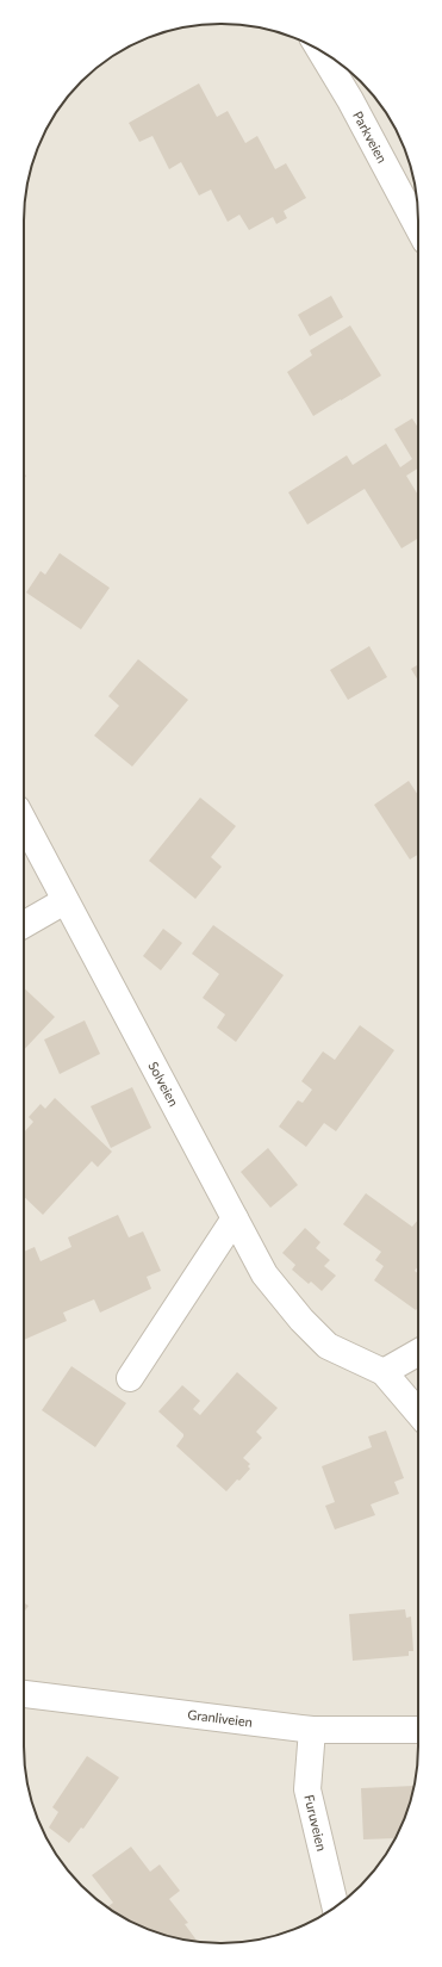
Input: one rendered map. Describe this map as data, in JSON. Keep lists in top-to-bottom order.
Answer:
{
  "streets": {
    "street": [
      "Parkveien",
      "Solveien",
      "Granliveien",
      "Furuveien"
    ]
  },
  "crossings": [
    ["Granliveien", "Furuveien"]
  ]
}
